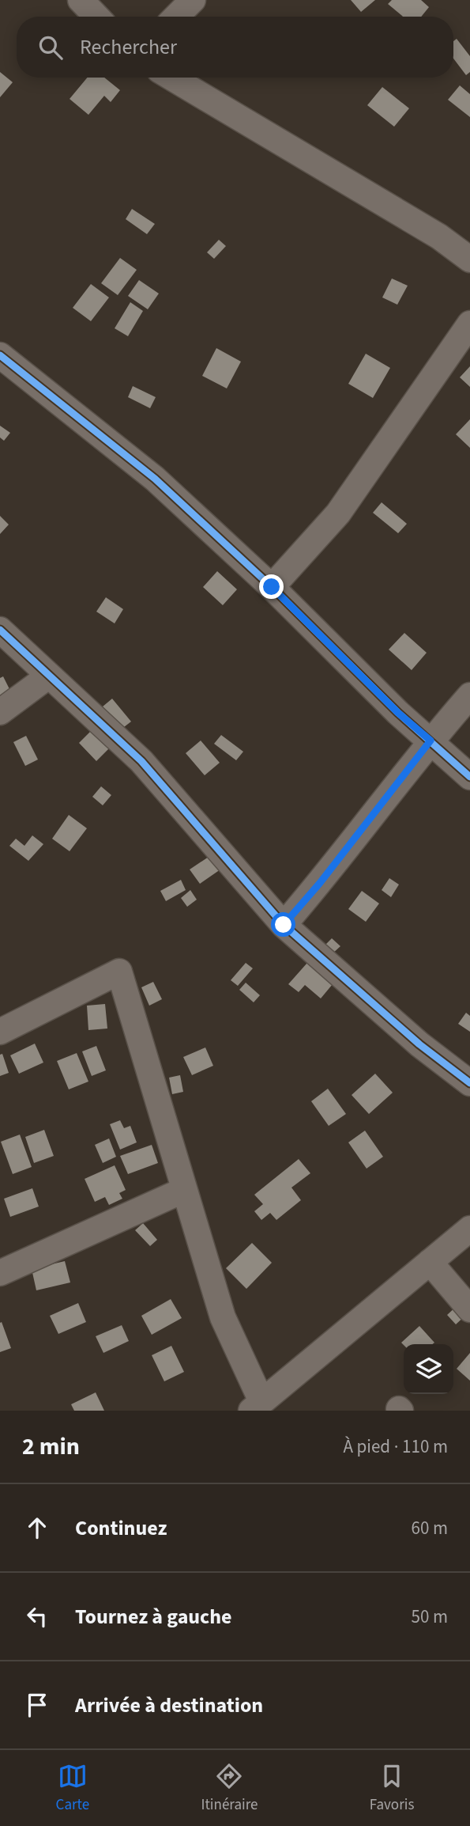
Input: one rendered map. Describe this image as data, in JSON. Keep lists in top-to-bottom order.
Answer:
{
  "page": {
    "search": "Rechercher",
    "heading": ["2 min", "À pied · 110 m"],
    "list": [
      ["Continuez", "60 m"],
      ["Tournez à gauche", "50 m"],
      "Arrivée à destination"
    ],
    "nav": ["Carte", "Itinéraire", "Favoris"]
  }
}
